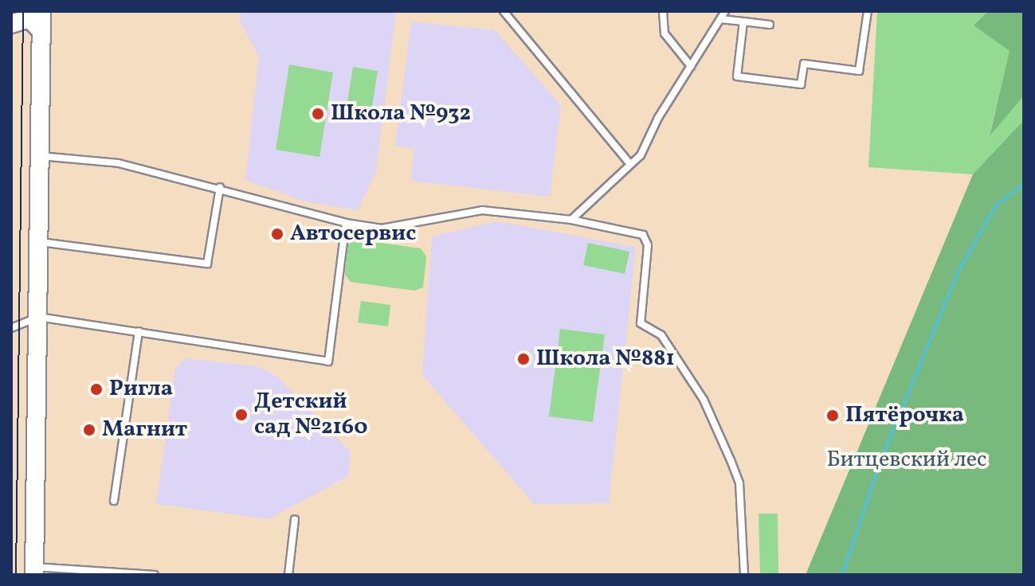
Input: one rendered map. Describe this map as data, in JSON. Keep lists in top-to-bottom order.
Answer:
{
  "parks": ["Битцевский лес"],
  "places": [
    "Школа №932",
    "Автосервис",
    "Школа №881",
    "Ригла",
    "Детский сад №2160",
    "Пятёрочка",
    "Магнит"
  ]
}
